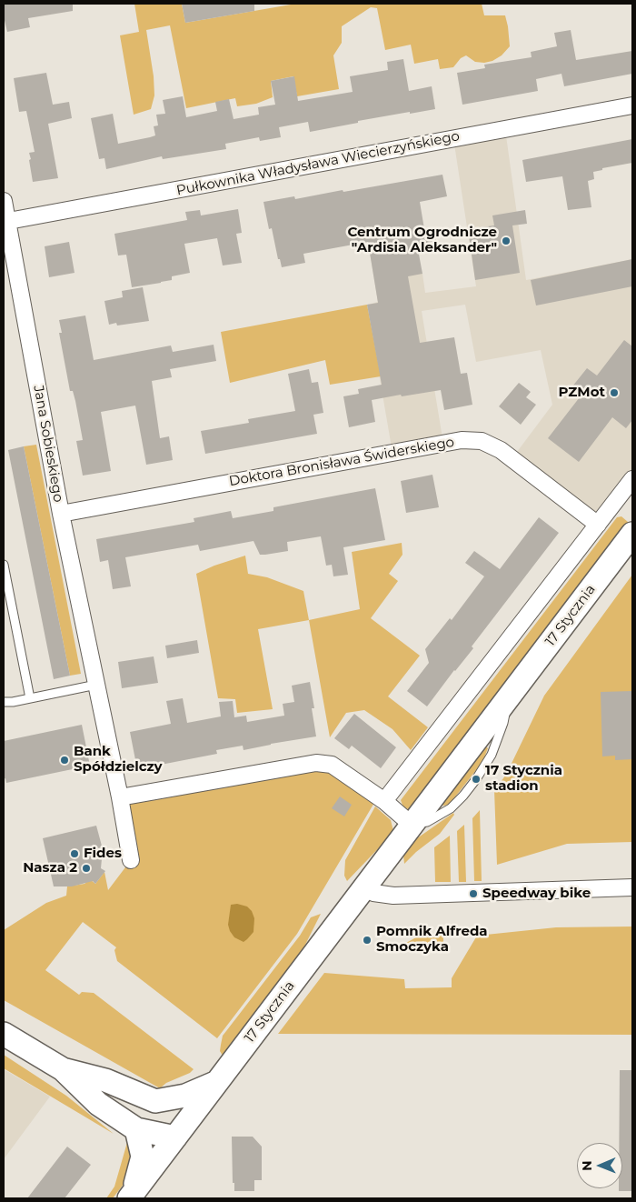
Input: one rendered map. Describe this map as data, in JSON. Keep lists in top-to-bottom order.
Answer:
{
  "streets": {
    "street": [
      "Pułkownika Władysława Wiecierzyńskiego",
      "Jana Sobieskiego",
      "Doktora Bronisława Świderskiego",
      "17 Stycznia"
    ]
  },
  "crossings": [
    ["Pułkownika Władysława Wiecierzyńskiego", "Jana Sobieskiego"],
    ["Jana Sobieskiego", "Doktora Bronisława Świderskiego"]
  ],
  "places": [
    "Centrum Ogrodnicze \"Ardisia Aleksander\"",
    "PZMot",
    "Bank Spółdzielczy",
    "17 Stycznia stadion",
    "Fides",
    "Nasza 2",
    "Speedway bike",
    "Pomnik Alfreda Smoczyka"
  ],
  "north": "left"
}
